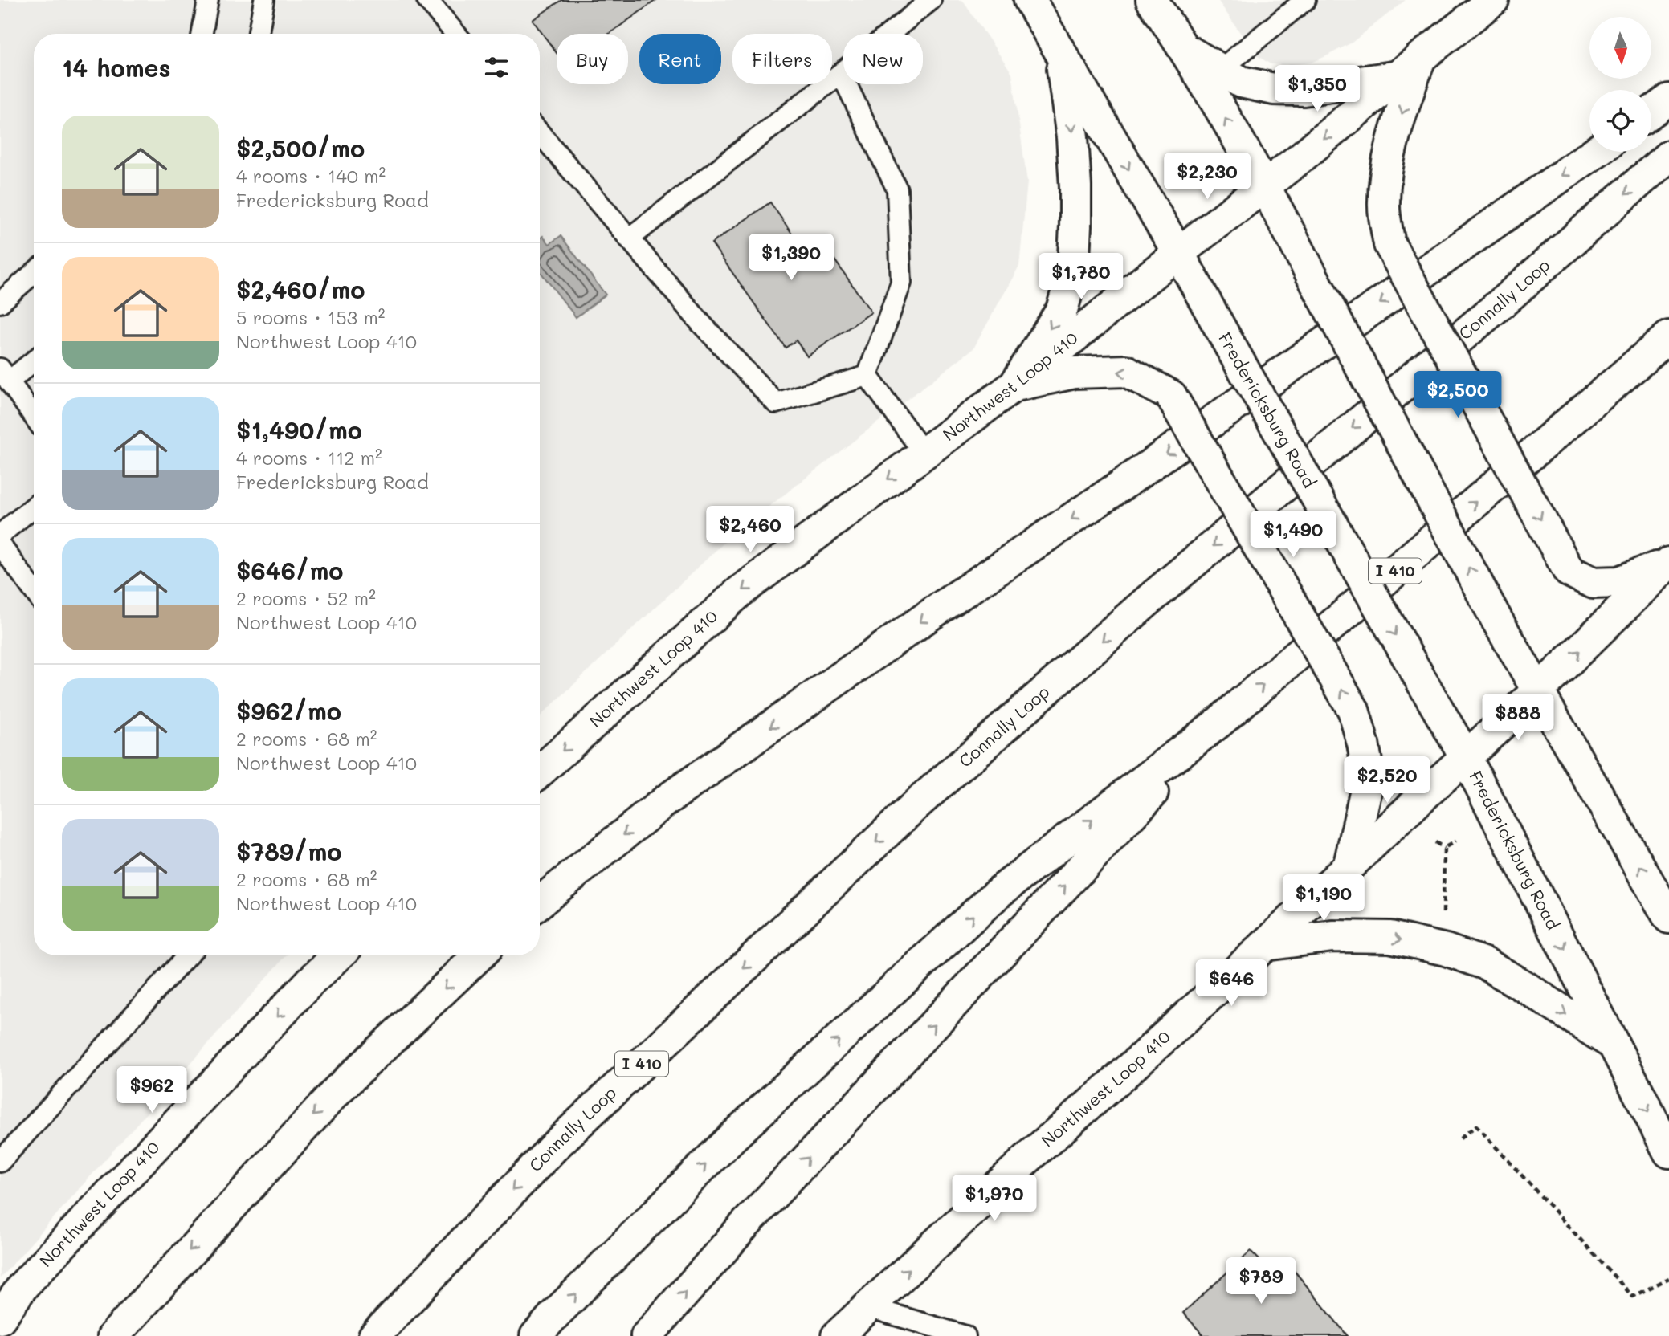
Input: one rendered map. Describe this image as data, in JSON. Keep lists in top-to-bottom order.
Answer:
{
  "streets": {
    "main road": [
      "Connally Loop",
      "Northwest Loop 410",
      "Fredericksburg Road",
      "I 410"
    ]
  },
  "crossings": [
    ["Northwest Loop 410", "Fredericksburg Road"]
  ],
  "north": "bottom",
  "page": {
    "chip": [
      "Buy",
      "Rent",
      "Filters",
      "New"
    ],
    "heading": "14 homes",
    "price": [
      "$1,350",
      "$2,230",
      "$1,390",
      "$1,780",
      "$2,500",
      "$2,460",
      "$1,490",
      "$888",
      "$2,520",
      "$1,190",
      "$646",
      "$962",
      "$1,970",
      "$789"
    ],
    "list": [
      {
        "name": "$2,500/mo",
        "note": "4 rooms · 140 m² · Fredericksburg Road"
      },
      {
        "name": "$2,460/mo",
        "note": "5 rooms · 153 m² · Northwest Loop 410"
      },
      {
        "name": "$1,490/mo",
        "note": "4 rooms · 112 m² · Fredericksburg Road"
      },
      {
        "name": "$646/mo",
        "note": "2 rooms · 52 m² · Northwest Loop 410"
      },
      {
        "name": "$962/mo",
        "note": "2 rooms · 68 m² · Northwest Loop 410"
      },
      {
        "name": "$789/mo",
        "note": "2 rooms · 68 m² · Northwest Loop 410"
      }
    ]
  }
}
